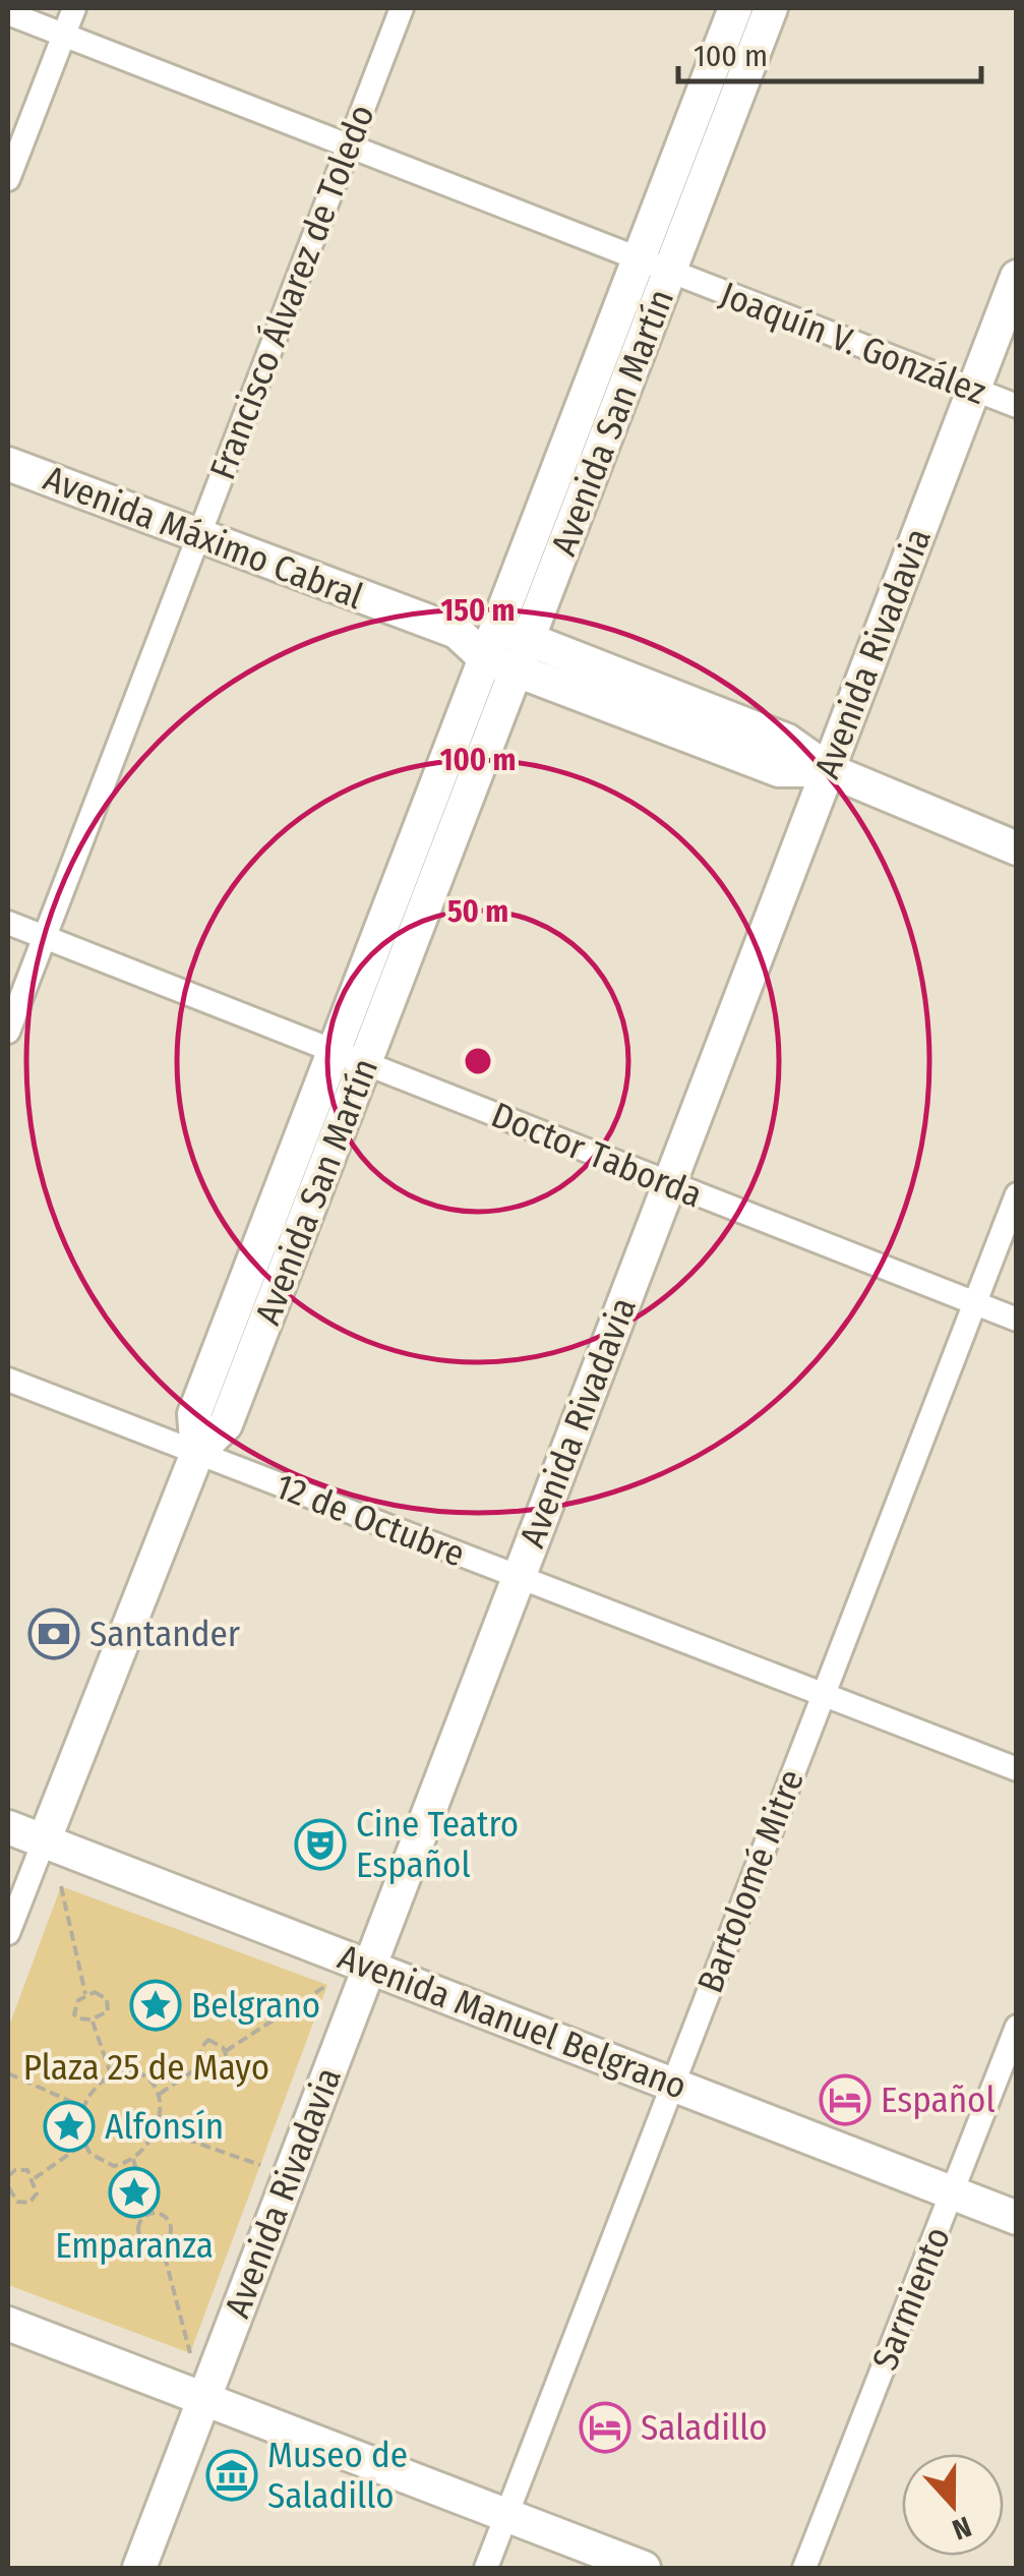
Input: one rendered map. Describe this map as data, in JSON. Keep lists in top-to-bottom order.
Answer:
{
  "streets": {
    "main road": [
      "Avenida San Martín",
      "Avenida Máximo Cabral",
      "Avenida Rivadavia",
      "Avenida Manuel Belgrano"
    ],
    "street": [
      "Francisco Álvarez de Toledo",
      "Joaquín V. González",
      "Doctor Taborda",
      "12 de Octubre",
      "Bartolomé Mitre",
      "Sarmiento"
    ]
  },
  "crossings": [
    ["Francisco Álvarez de Toledo", "Joaquín V. González"],
    ["Francisco Álvarez de Toledo", "Avenida Máximo Cabral"],
    ["Francisco Álvarez de Toledo", "Doctor Taborda"],
    ["Joaquín V. González", "Avenida San Martín"],
    ["Joaquín V. González", "Avenida Rivadavia"],
    ["Avenida San Martín", "Avenida Máximo Cabral"],
    ["Avenida San Martín", "Doctor Taborda"],
    ["Avenida San Martín", "12 de Octubre"],
    ["Avenida San Martín", "Avenida Manuel Belgrano"],
    ["Avenida Máximo Cabral", "Avenida Rivadavia"],
    ["Avenida Rivadavia", "Doctor Taborda"],
    ["Avenida Rivadavia", "12 de Octubre"],
    ["Avenida Rivadavia", "Avenida Manuel Belgrano"],
    ["Doctor Taborda", "Bartolomé Mitre"],
    ["12 de Octubre", "Bartolomé Mitre"],
    ["Bartolomé Mitre", "Avenida Manuel Belgrano"],
    ["Avenida Manuel Belgrano", "Sarmiento"]
  ],
  "parks": ["Plaza 25 de Mayo"],
  "places": {
    "bank": ["Santander"],
    "theatre": ["Cine Teatro Español"],
    "place": ["Belgrano", "Alfonsín", "Emparanza"],
    "hotel": ["Español", "Saladillo"],
    "museum": ["Museo de Saladillo"]
  },
  "scale_bar": "100 m",
  "north": "bottom",
  "rings": ["150 m", "100 m", "50 m"]
}
